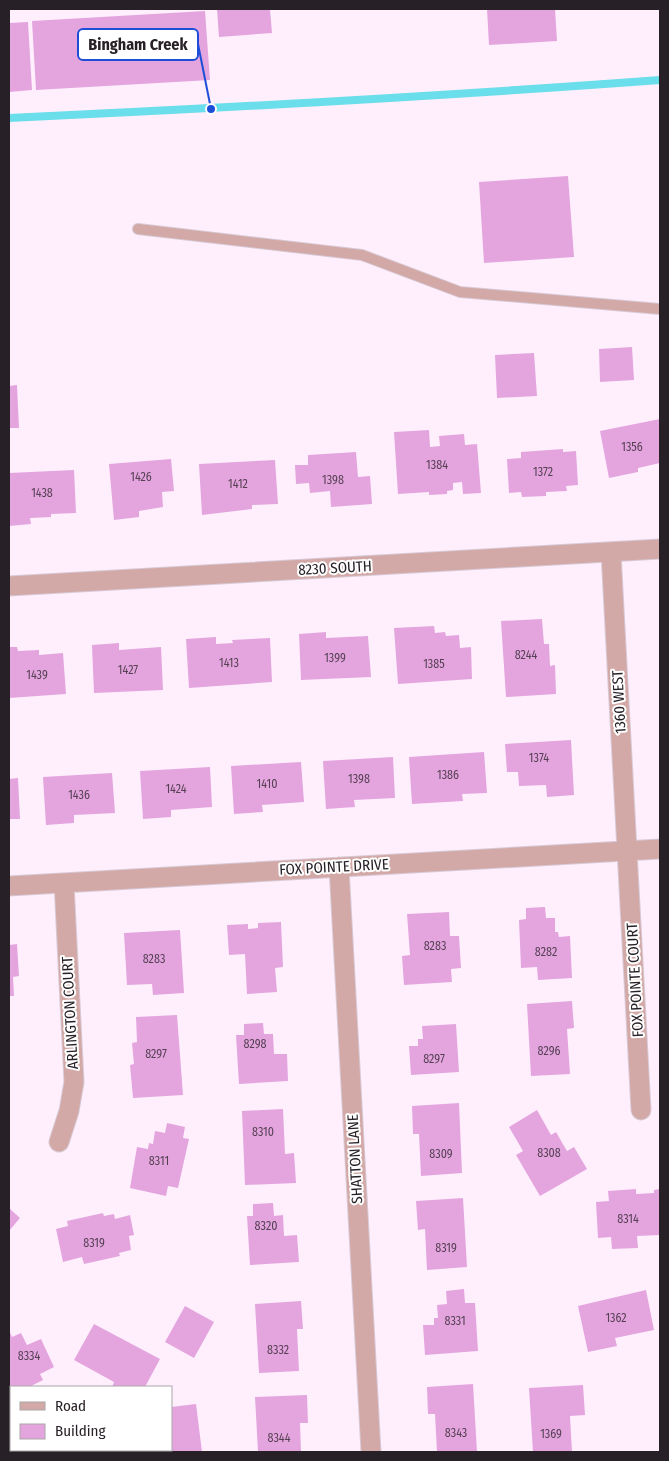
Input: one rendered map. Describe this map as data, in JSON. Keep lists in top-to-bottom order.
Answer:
{
  "streets": {
    "street": [
      "8230 SOUTH",
      "1360 WEST",
      "FOX POINTE DRIVE",
      "FOX POINTE COURT",
      "ARLINGTON COURT",
      "SHATTON LANE"
    ]
  },
  "crossings": [
    ["8230 SOUTH", "1360 WEST"],
    ["1360 WEST", "FOX POINTE DRIVE"],
    ["1360 WEST", "FOX POINTE COURT"],
    ["FOX POINTE DRIVE", "FOX POINTE COURT"],
    ["FOX POINTE DRIVE", "ARLINGTON COURT"],
    ["FOX POINTE DRIVE", "SHATTON LANE"]
  ],
  "places": ["Bingham Creek"],
  "house_numbers": [
    "1356",
    "1384",
    "1372",
    "1426",
    "1398",
    "1412",
    "1438",
    "8244",
    "1399",
    "1413",
    "1385",
    "1427",
    "1439",
    "1374",
    "1386",
    "1398",
    "1410",
    "1424",
    "1436",
    "8283",
    "8282",
    "8283",
    "8298",
    "8296",
    "8297",
    "8297",
    "8310",
    "8308",
    "8309",
    "8311",
    "8314",
    "8320",
    "8319",
    "8319",
    "1362",
    "8331",
    "8332",
    "8334",
    "8343",
    "1369",
    "8344"
  ],
  "legend": ["Road", "Building"]
}
